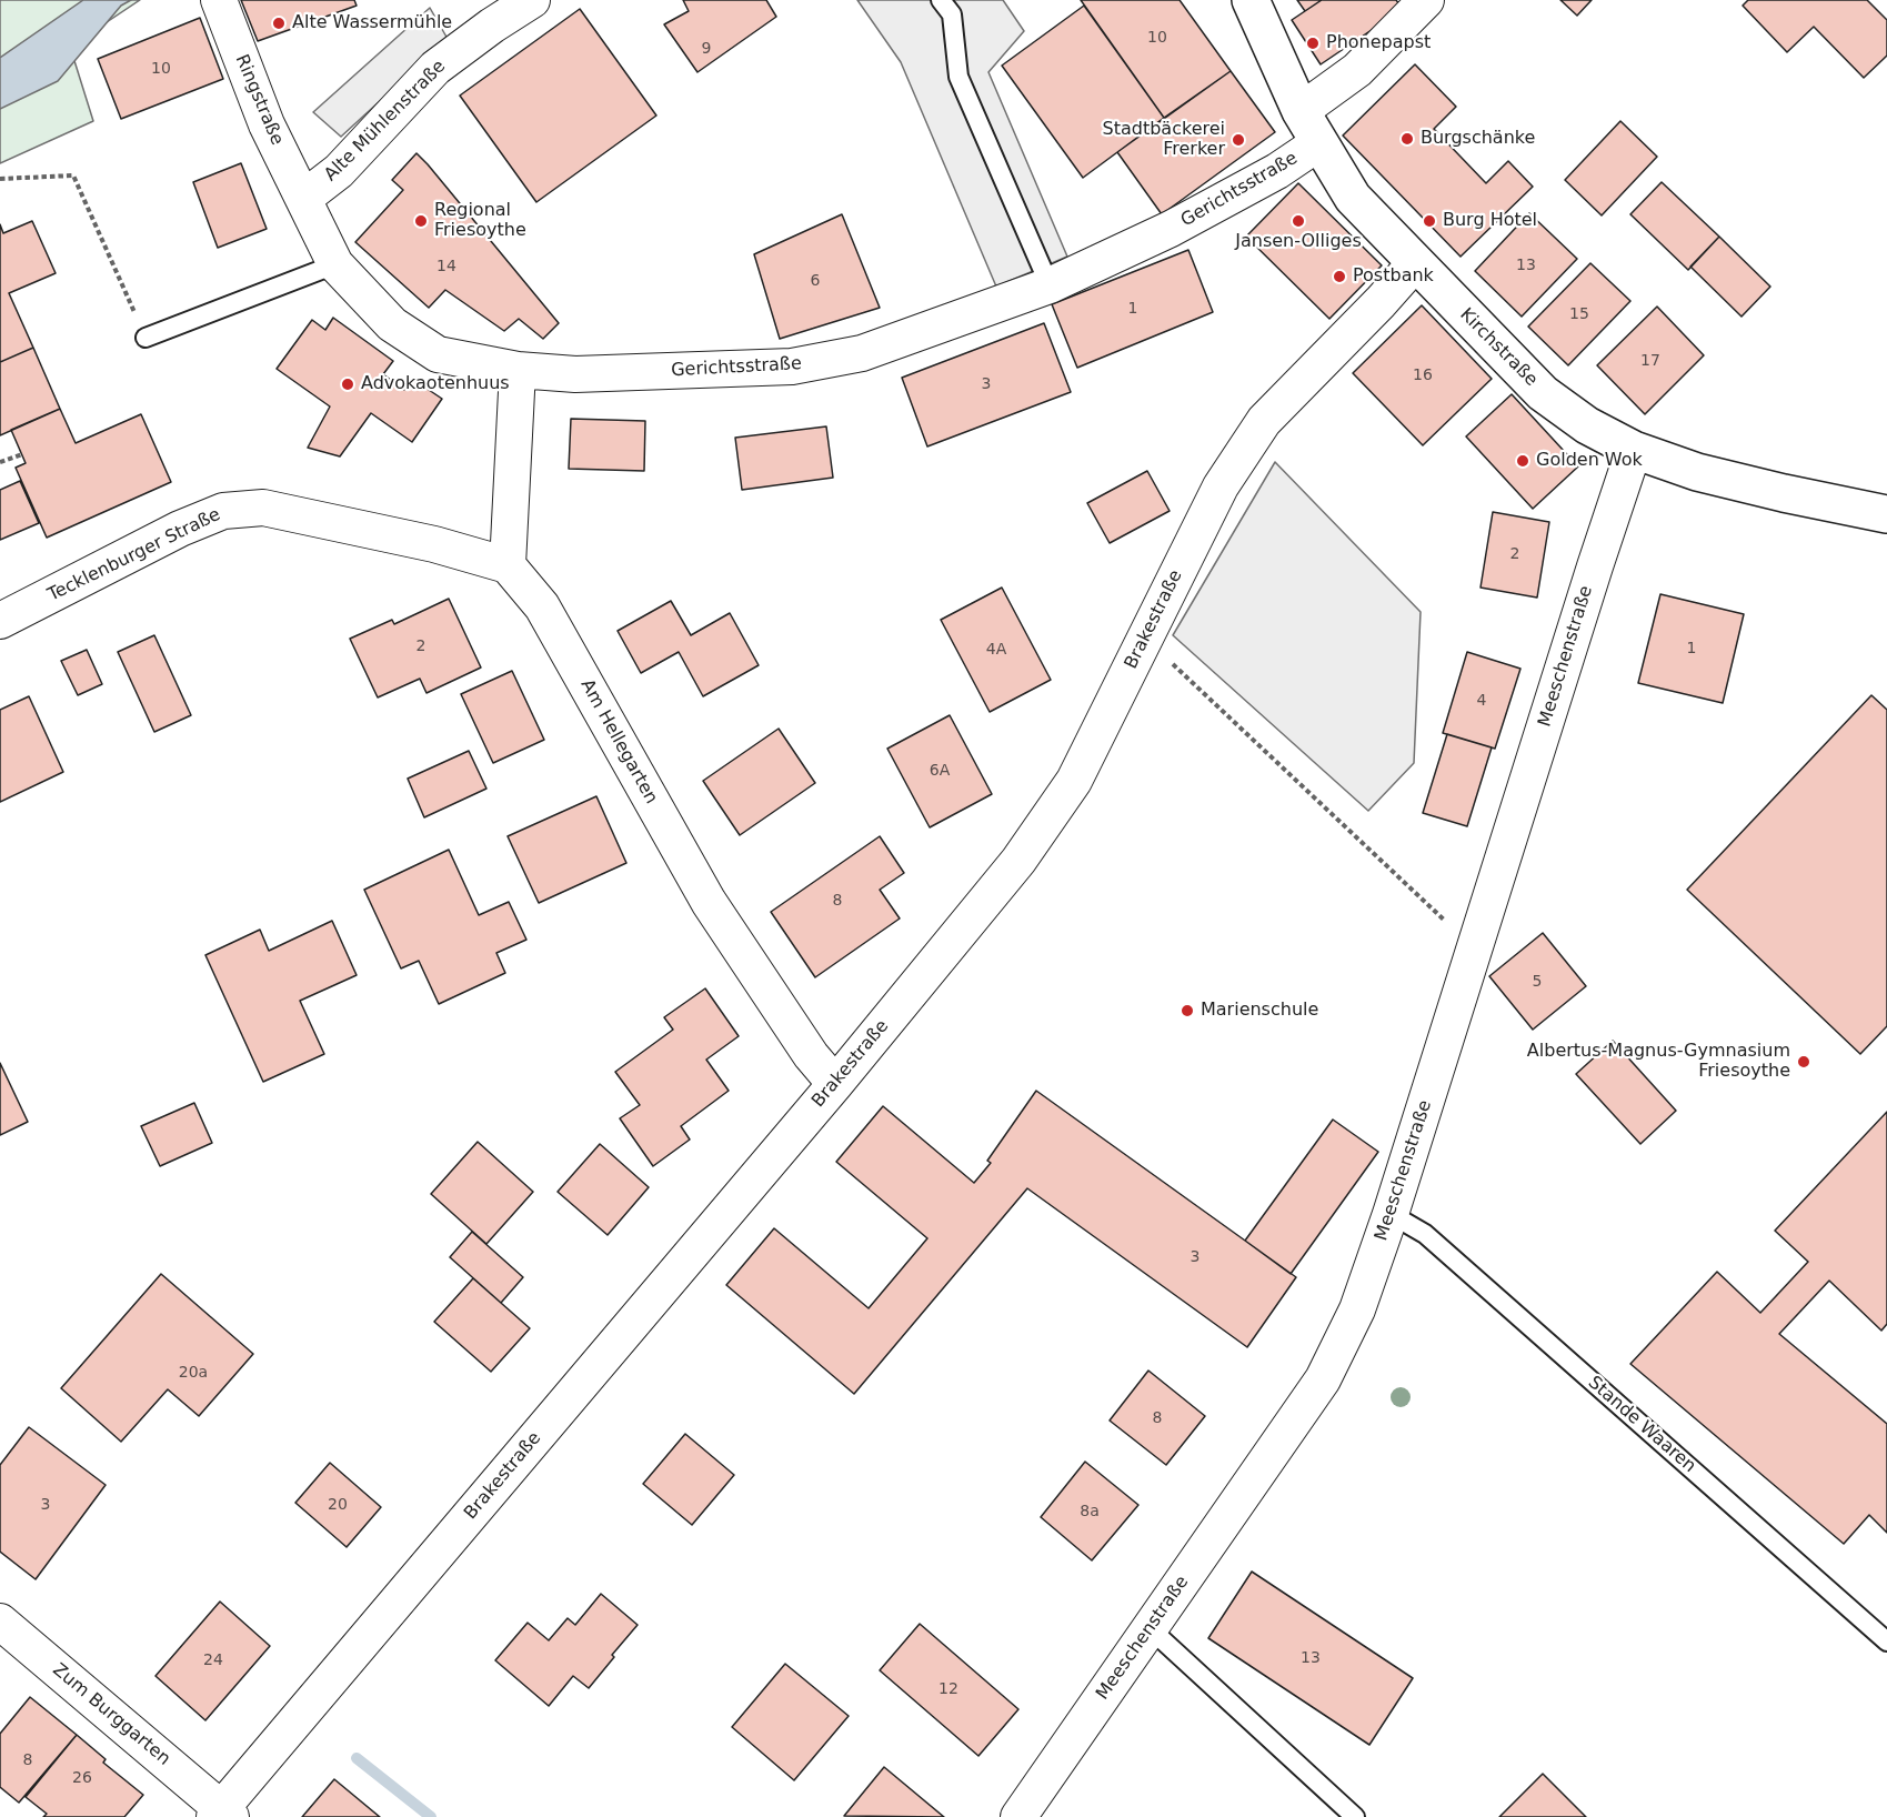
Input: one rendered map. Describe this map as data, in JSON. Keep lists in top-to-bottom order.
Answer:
{
  "streets": {
    "street": [
      "Ringstraße",
      "Alte Mühlenstraße",
      "Gerichtsstraße",
      "Kirchstraße",
      "Tecklenburger Straße",
      "Brakestraße",
      "Meeschenstraße",
      "Am Hellegarten",
      "Zum Burggarten"
    ],
    "lane": ["Stande Waaren"]
  },
  "crossings": [
    ["Ringstraße", "Alte Mühlenstraße"],
    ["Ringstraße", "Gerichtsstraße"],
    ["Alte Mühlenstraße", "Gerichtsstraße"],
    ["Gerichtsstraße", "Kirchstraße"],
    ["Kirchstraße", "Brakestraße"],
    ["Kirchstraße", "Meeschenstraße"],
    ["Tecklenburger Straße", "Am Hellegarten"],
    ["Brakestraße", "Am Hellegarten"],
    ["Brakestraße", "Zum Burggarten"],
    ["Meeschenstraße", "Stande Waaren"]
  ],
  "places": [
    "Alte Wassermühle",
    "Phonepapst",
    "Burgschänke",
    "Stadtbäckerei Frerker",
    "Regional Friesoythe",
    "Jansen-Olliges",
    "Burg Hotel",
    "Postbank",
    "Advokaotenhuus",
    "Golden Wok",
    "Marienschule",
    "Albertus-Magnus-Gymnasium Friesoythe"
  ],
  "house_numbers": [
    "10",
    "9",
    "10",
    "13",
    "14",
    "6",
    "1",
    "15",
    "17",
    "16",
    "3",
    "2",
    "2",
    "1",
    "4A",
    "4",
    "6A",
    "8",
    "5",
    "3",
    "20a",
    "8",
    "3",
    "20",
    "8a",
    "13",
    "24",
    "12",
    "8",
    "26"
  ]
}
